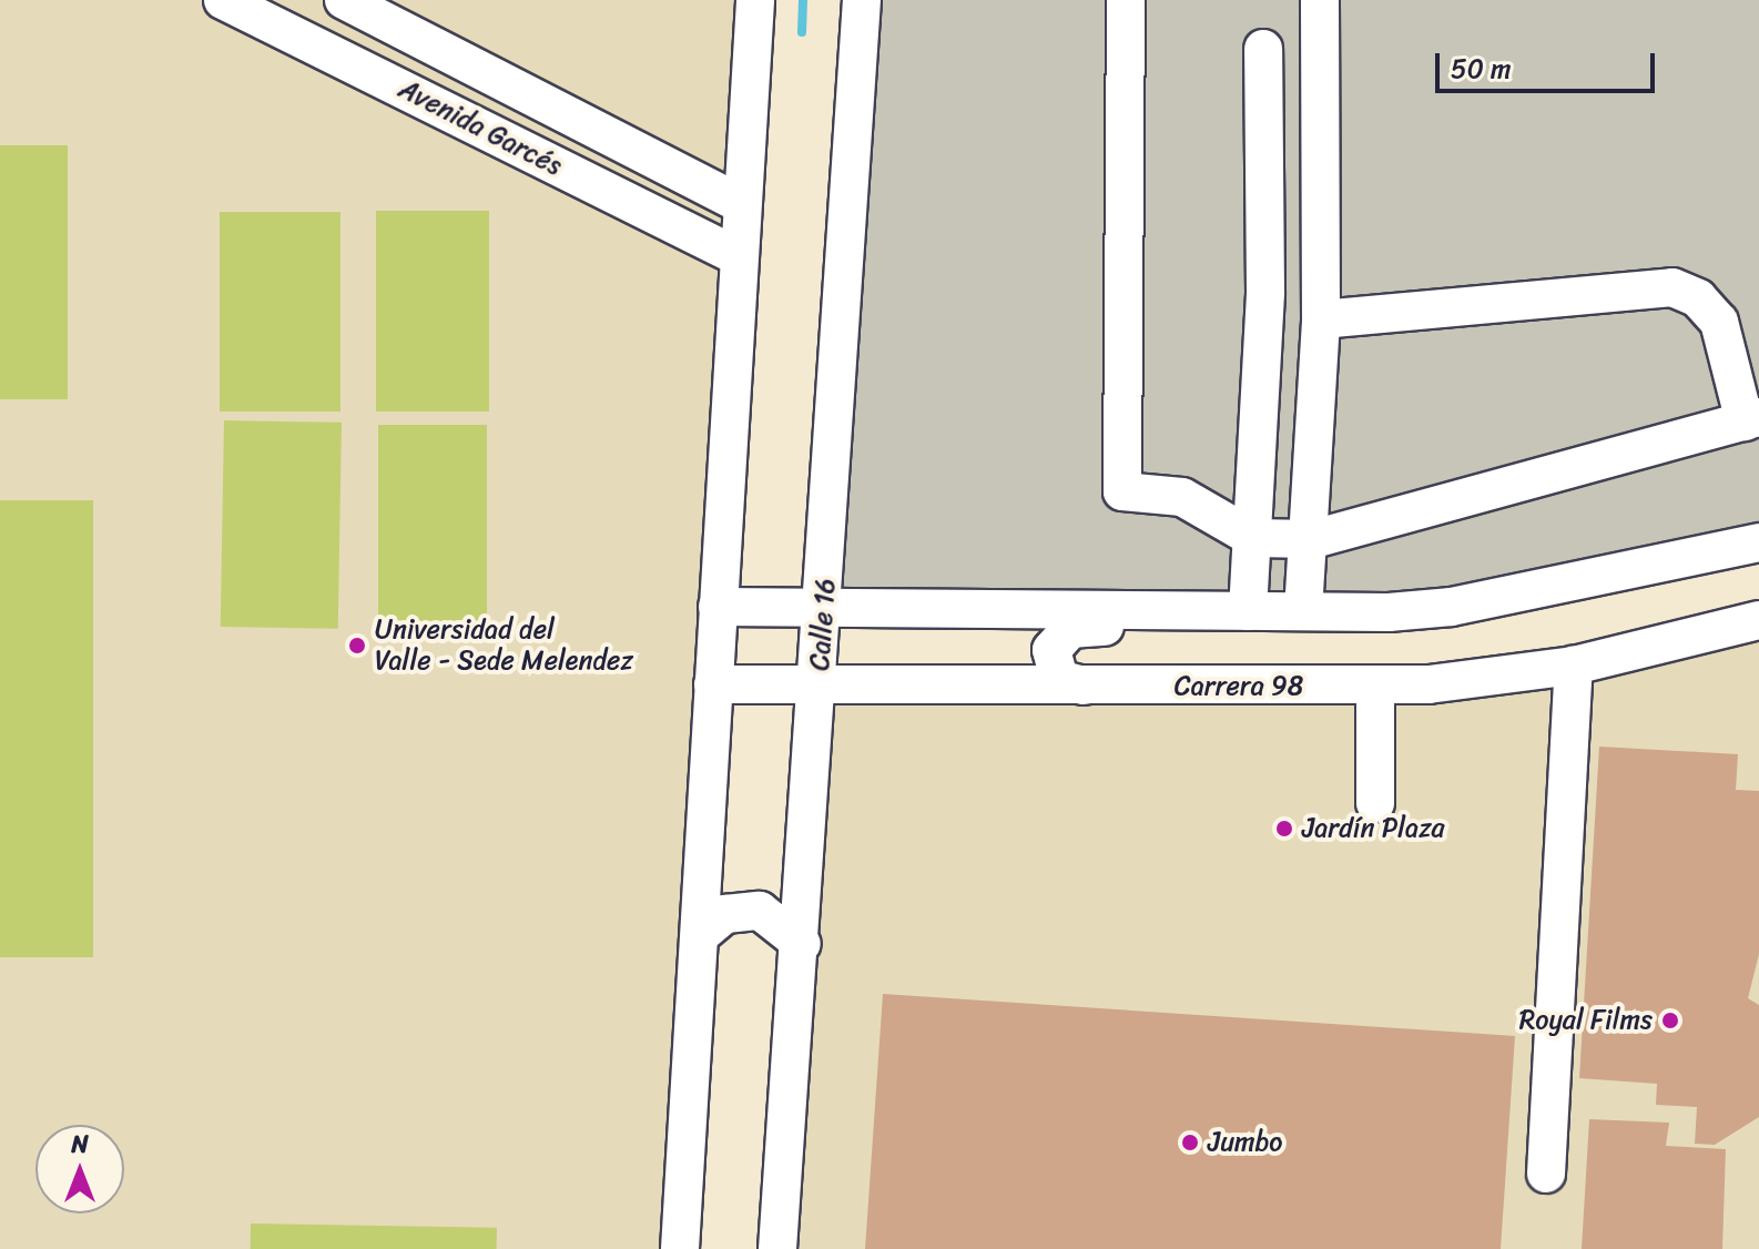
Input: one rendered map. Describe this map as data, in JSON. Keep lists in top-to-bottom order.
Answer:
{
  "streets": {
    "street": ["Avenida Garcés", "Calle 16", "Carrera 98"]
  },
  "crossings": [
    ["Calle 16", "Carrera 98"]
  ],
  "places": [
    "Universidad del Valle - Sede Melendez",
    "Jardín Plaza",
    "Royal Films",
    "Jumbo"
  ],
  "scale_bar": "50 m",
  "north": "top"
}
